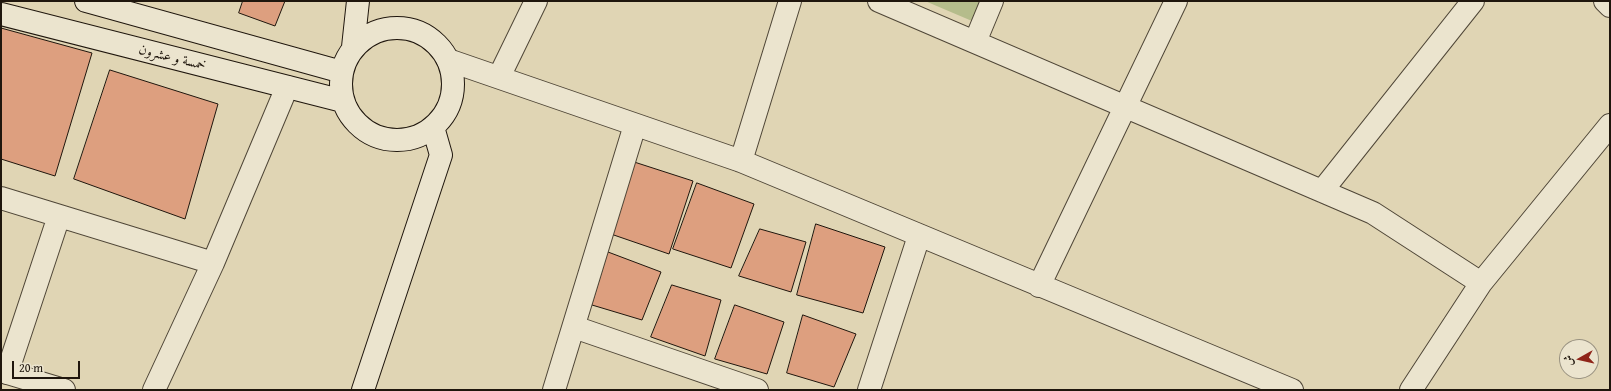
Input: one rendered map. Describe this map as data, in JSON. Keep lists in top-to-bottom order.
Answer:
{
  "streets": {
    "street": ["خمسة و عشرون"]
  },
  "scale_bar": "20 m",
  "north": "left"
}
